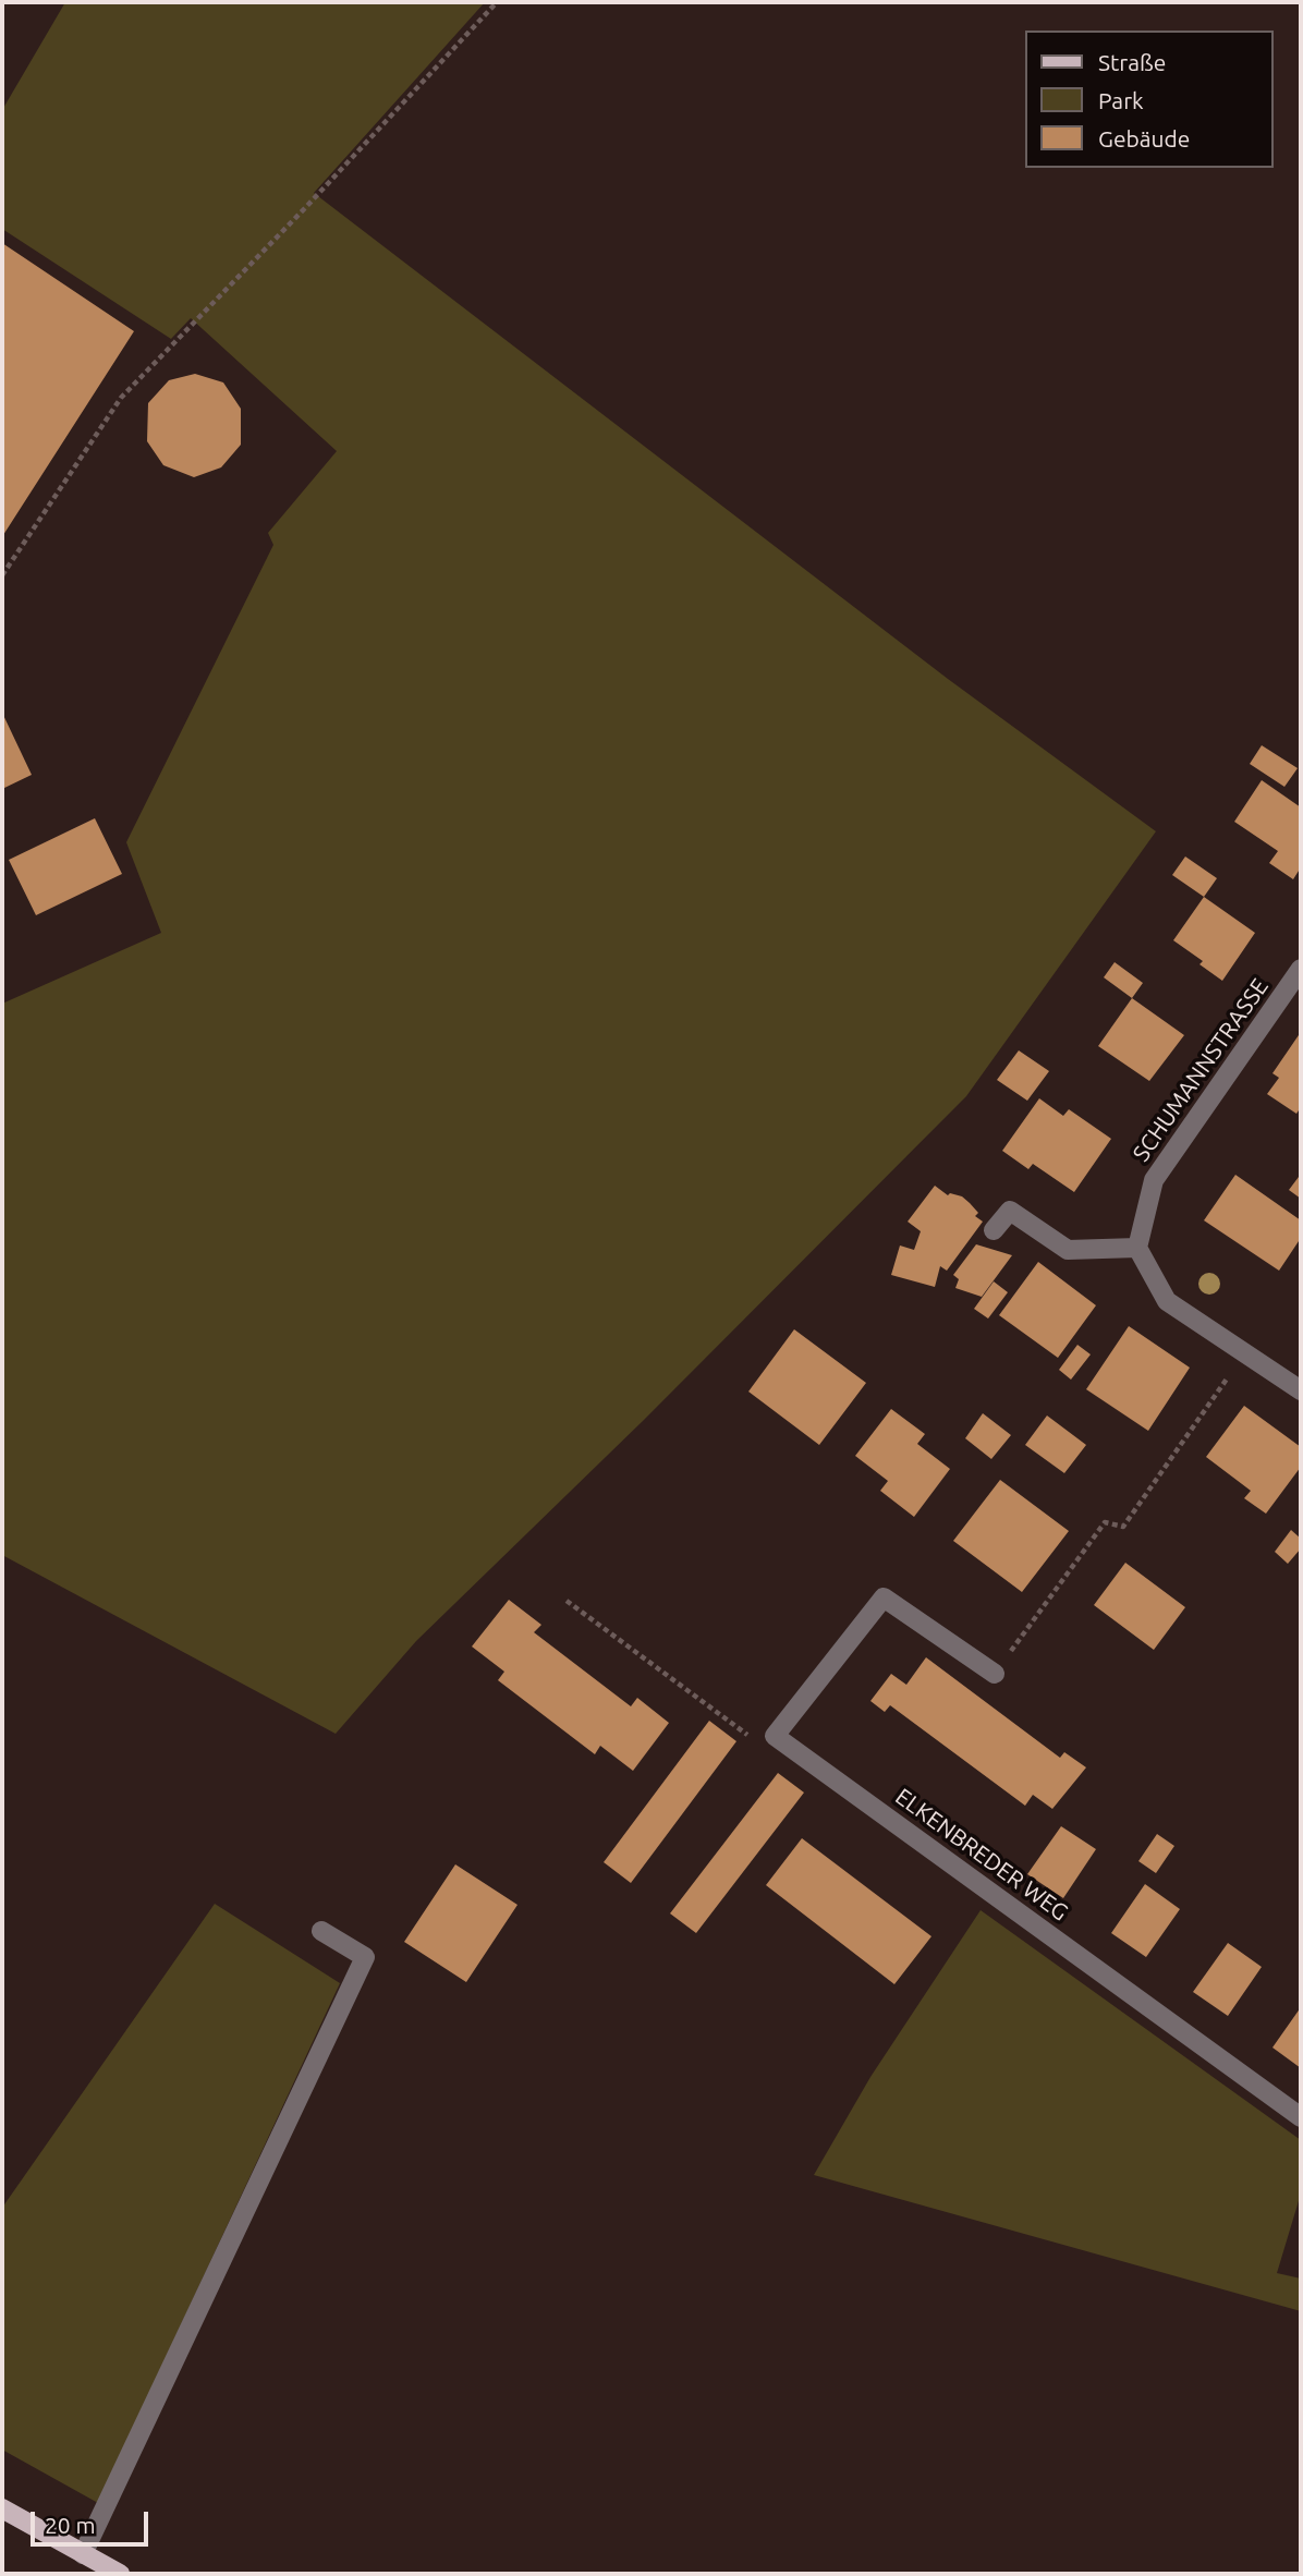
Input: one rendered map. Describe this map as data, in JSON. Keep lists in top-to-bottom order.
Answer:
{
  "streets": {
    "street": ["SCHUMANNSTRASSE", "ELKENBREDER WEG"]
  },
  "legend": ["Straße", "Park", "Gebäude"],
  "scale_bar": "20 m"
}
